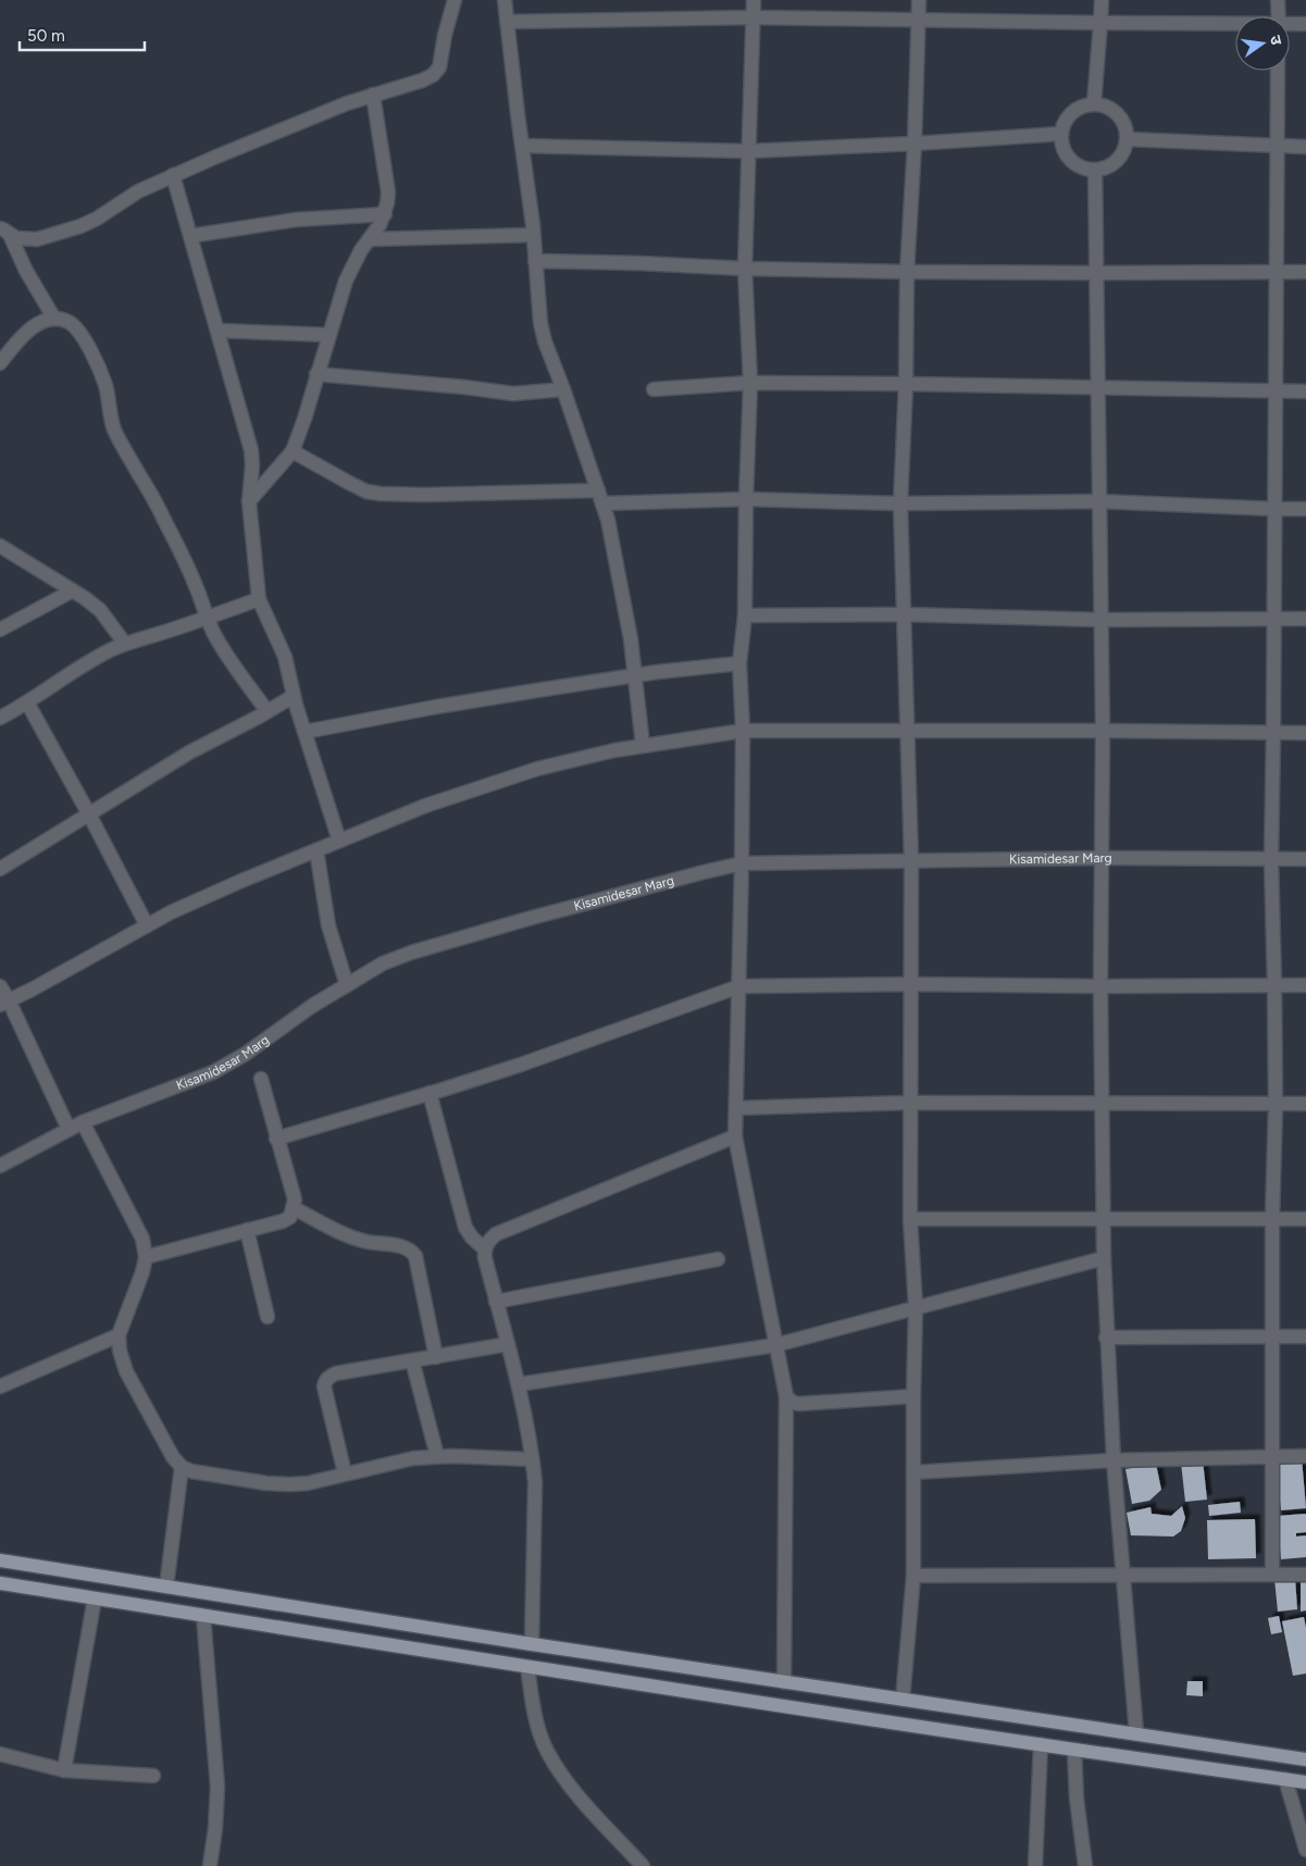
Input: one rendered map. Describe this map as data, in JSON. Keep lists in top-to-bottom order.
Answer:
{
  "streets": {
    "street": ["Kisamidesar Marg"]
  },
  "scale_bar": "50 m",
  "north": "right"
}
